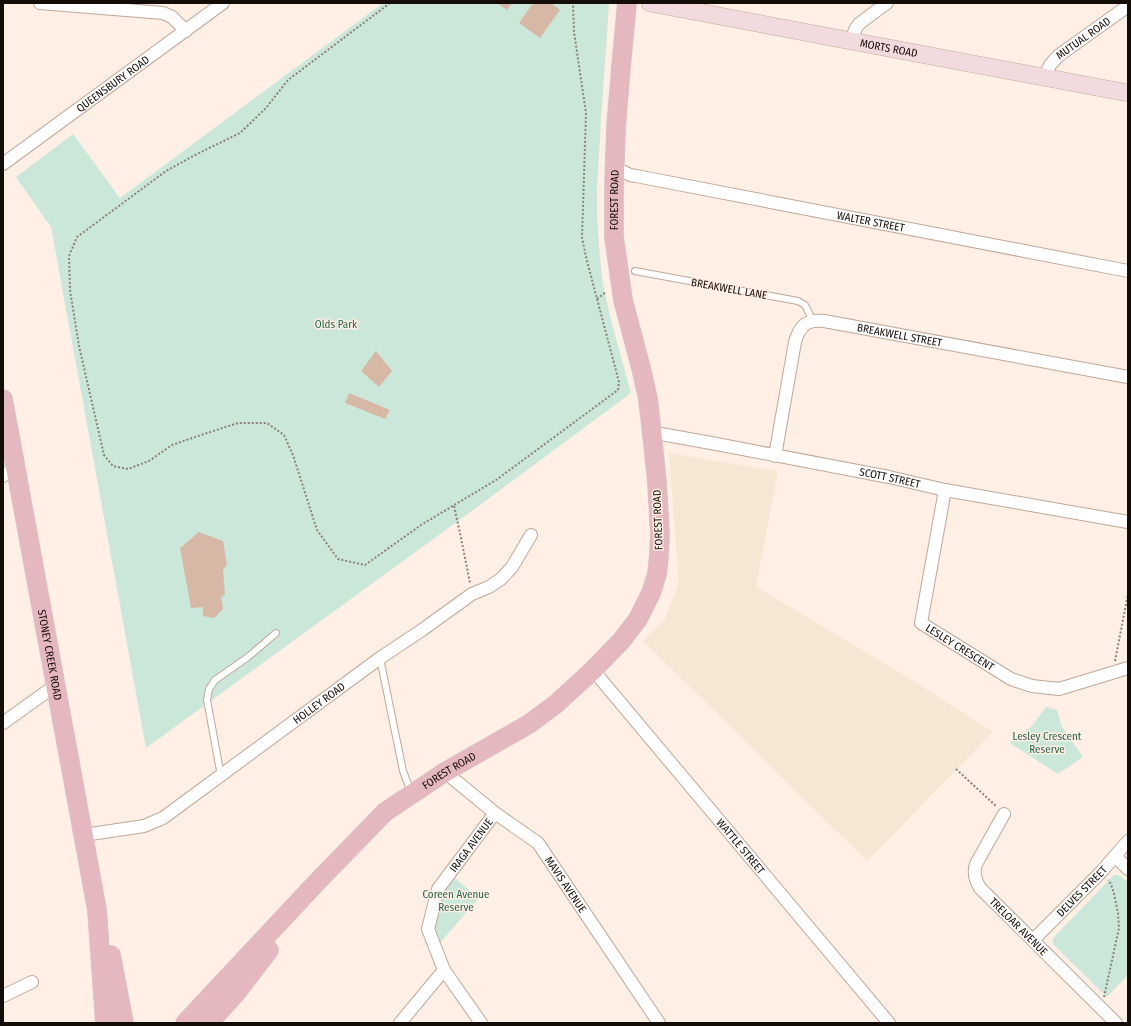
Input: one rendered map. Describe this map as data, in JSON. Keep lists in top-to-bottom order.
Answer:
{
  "streets": {
    "main road": ["FOREST ROAD", "STONEY CREEK ROAD"],
    "street": [
      "MUTUAL ROAD",
      "MORTS ROAD",
      "QUEENSBURY ROAD",
      "WALTER STREET",
      "BREAKWELL STREET",
      "SCOTT STREET",
      "LESLEY CRESCENT",
      "HOLLEY ROAD",
      "IRAGA AVENUE",
      "WATTLE STREET",
      "MAVIS AVENUE",
      "DELVES STREET",
      "TRELOAR AVENUE"
    ],
    "lane": ["BREAKWELL LANE"]
  },
  "crossings": [
    ["MUTUAL ROAD", "MORTS ROAD"],
    ["FOREST ROAD", "WALTER STREET"],
    ["FOREST ROAD", "SCOTT STREET"],
    ["FOREST ROAD", "WATTLE STREET"],
    ["FOREST ROAD", "MAVIS AVENUE"],
    ["BREAKWELL LANE", "BREAKWELL STREET"],
    ["SCOTT STREET", "LESLEY CRESCENT"],
    ["STONEY CREEK ROAD", "HOLLEY ROAD"],
    ["IRAGA AVENUE", "MAVIS AVENUE"],
    ["DELVES STREET", "TRELOAR AVENUE"]
  ],
  "parks": ["Olds Park", "Lesley Crescent Reserve", "Coreen Avenue Reserve"]
}
